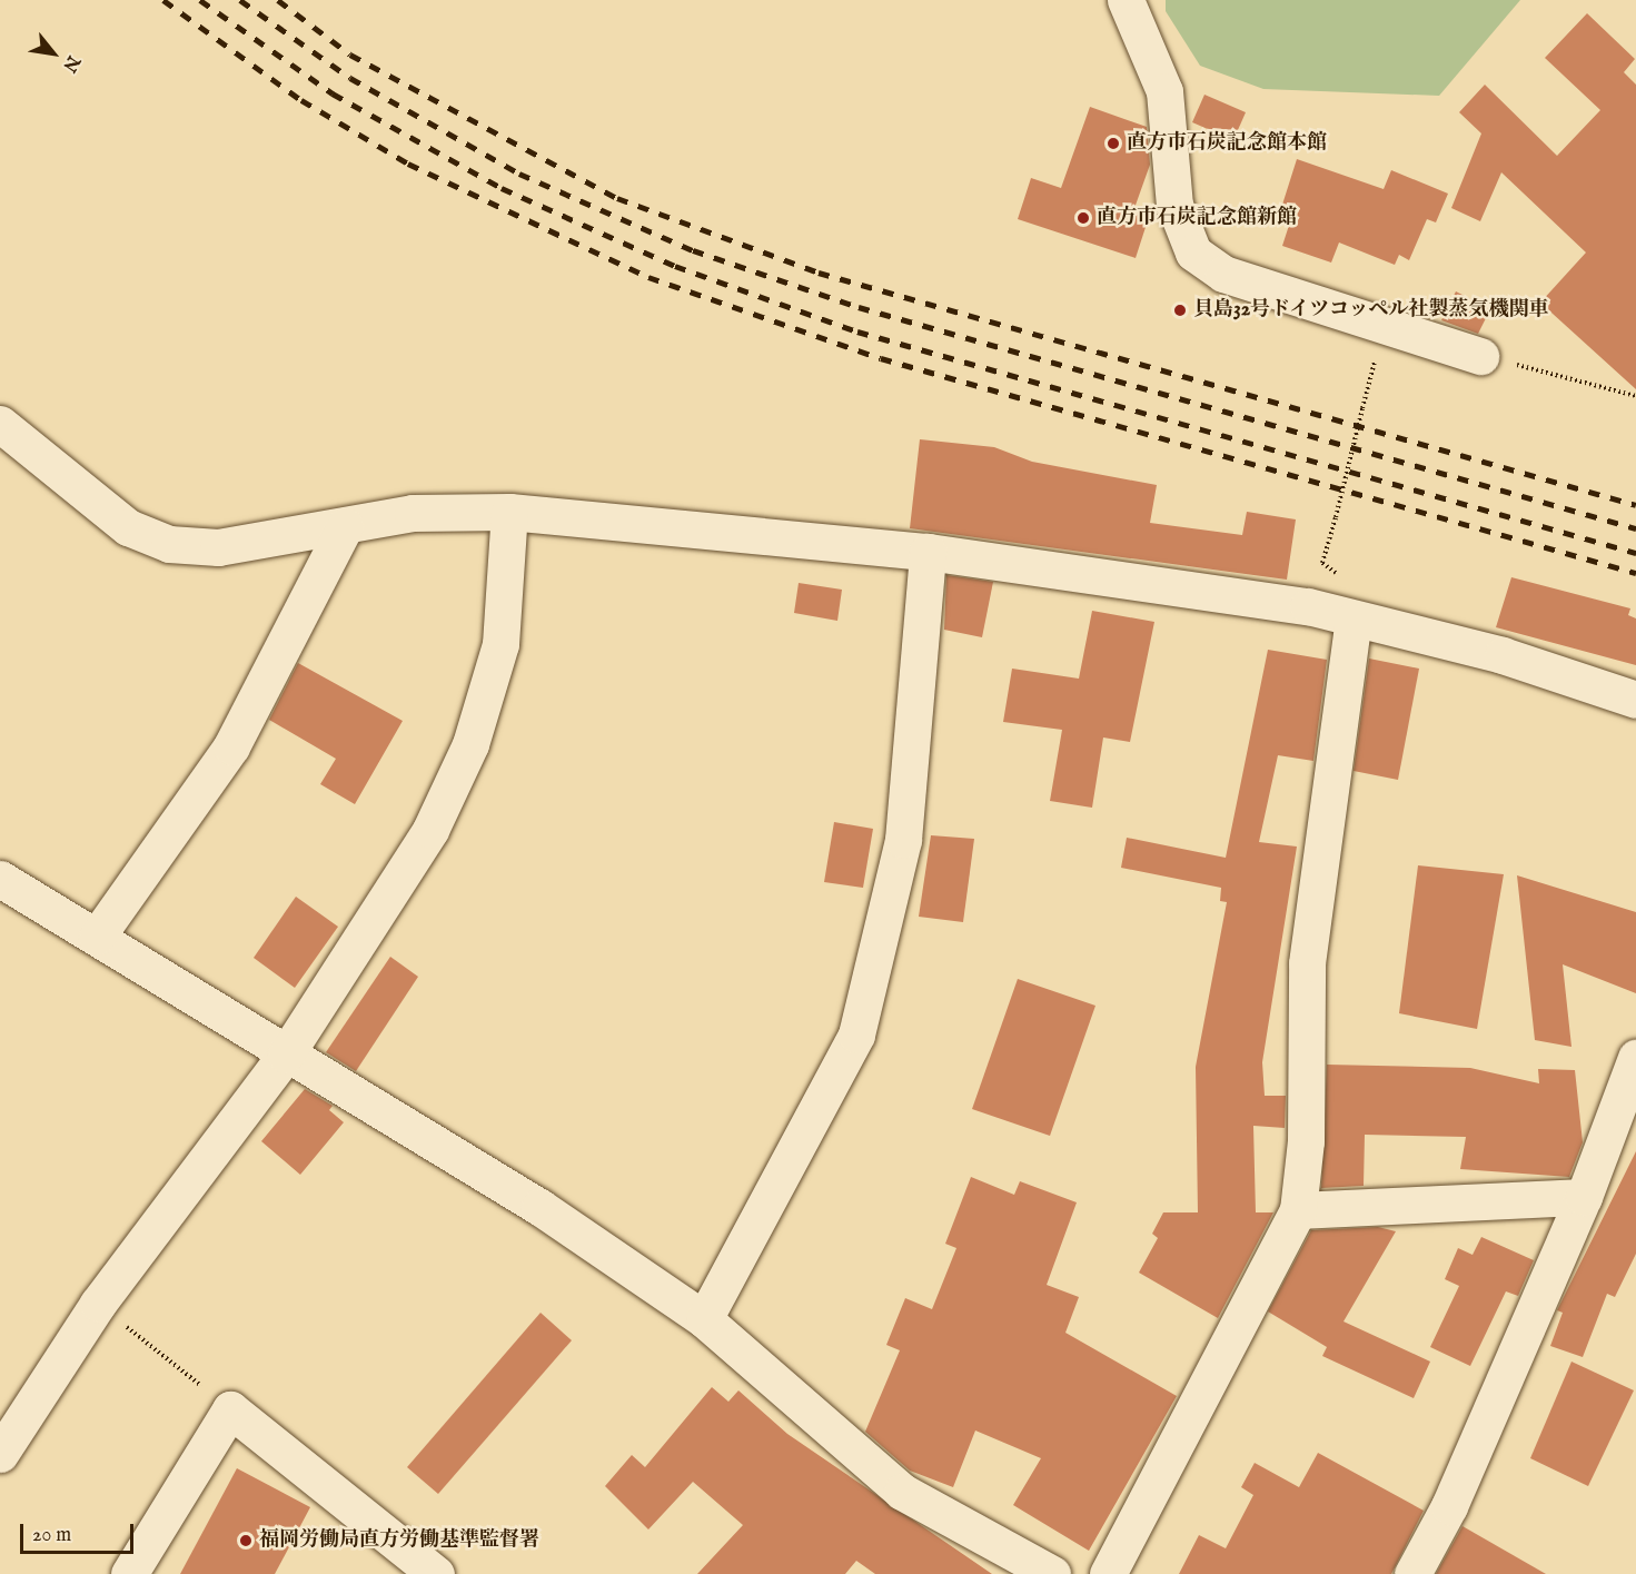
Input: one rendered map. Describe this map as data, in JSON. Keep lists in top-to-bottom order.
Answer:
{
  "places": [
    "直方市石炭記念館本館",
    "直方市石炭記念館新館",
    "貝島32号ドイツコッペル社製蒸気機関車",
    "福岡労働局直方労働基準監督署"
  ],
  "scale_bar": "20 m",
  "north": "bottom right"
}
